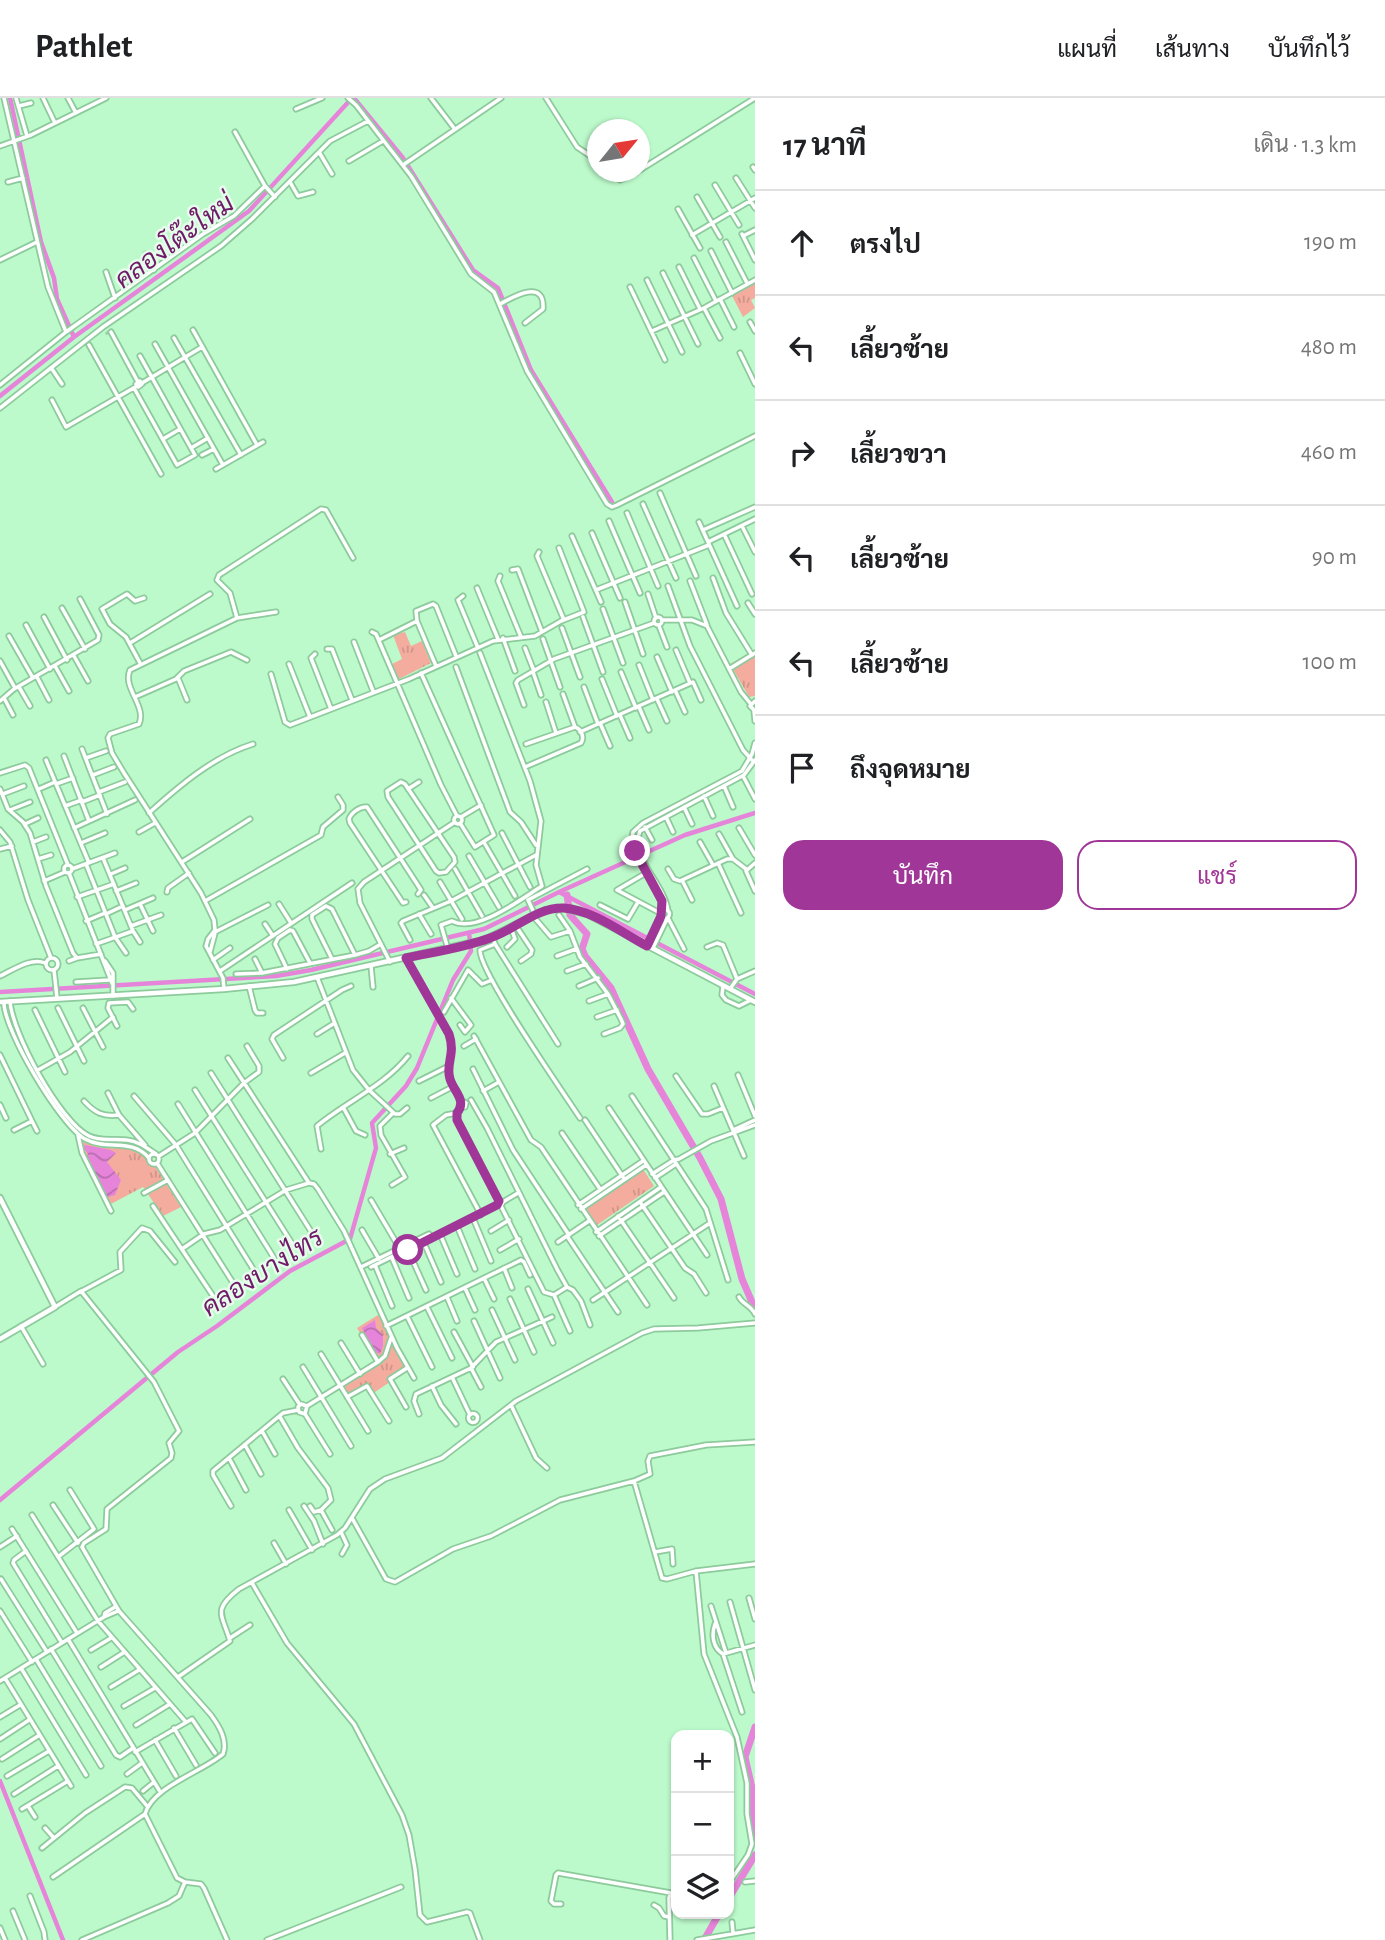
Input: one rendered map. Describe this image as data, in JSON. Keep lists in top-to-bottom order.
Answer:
{
  "water": ["คลองโต๊ะใหม่", "คลองบางไทร"],
  "north": "top right",
  "page": {
    "header": "Pathlet",
    "nav": ["แผนที่", "เส้นทาง", "บันทึกไว้"],
    "heading": ["17 นาที", "เดิน · 1.3 km"],
    "list": [
      ["ตรงไป", "190 m"],
      ["เลี้ยวซ้าย", "480 m"],
      ["เลี้ยวขวา", "460 m"],
      ["เลี้ยวซ้าย", "90 m"],
      ["เลี้ยวซ้าย", "100 m"],
      "ถึงจุดหมาย"
    ],
    "buttons": ["บันทึก", "แชร์"],
    "map_buttons": ["+", "−"]
  }
}
